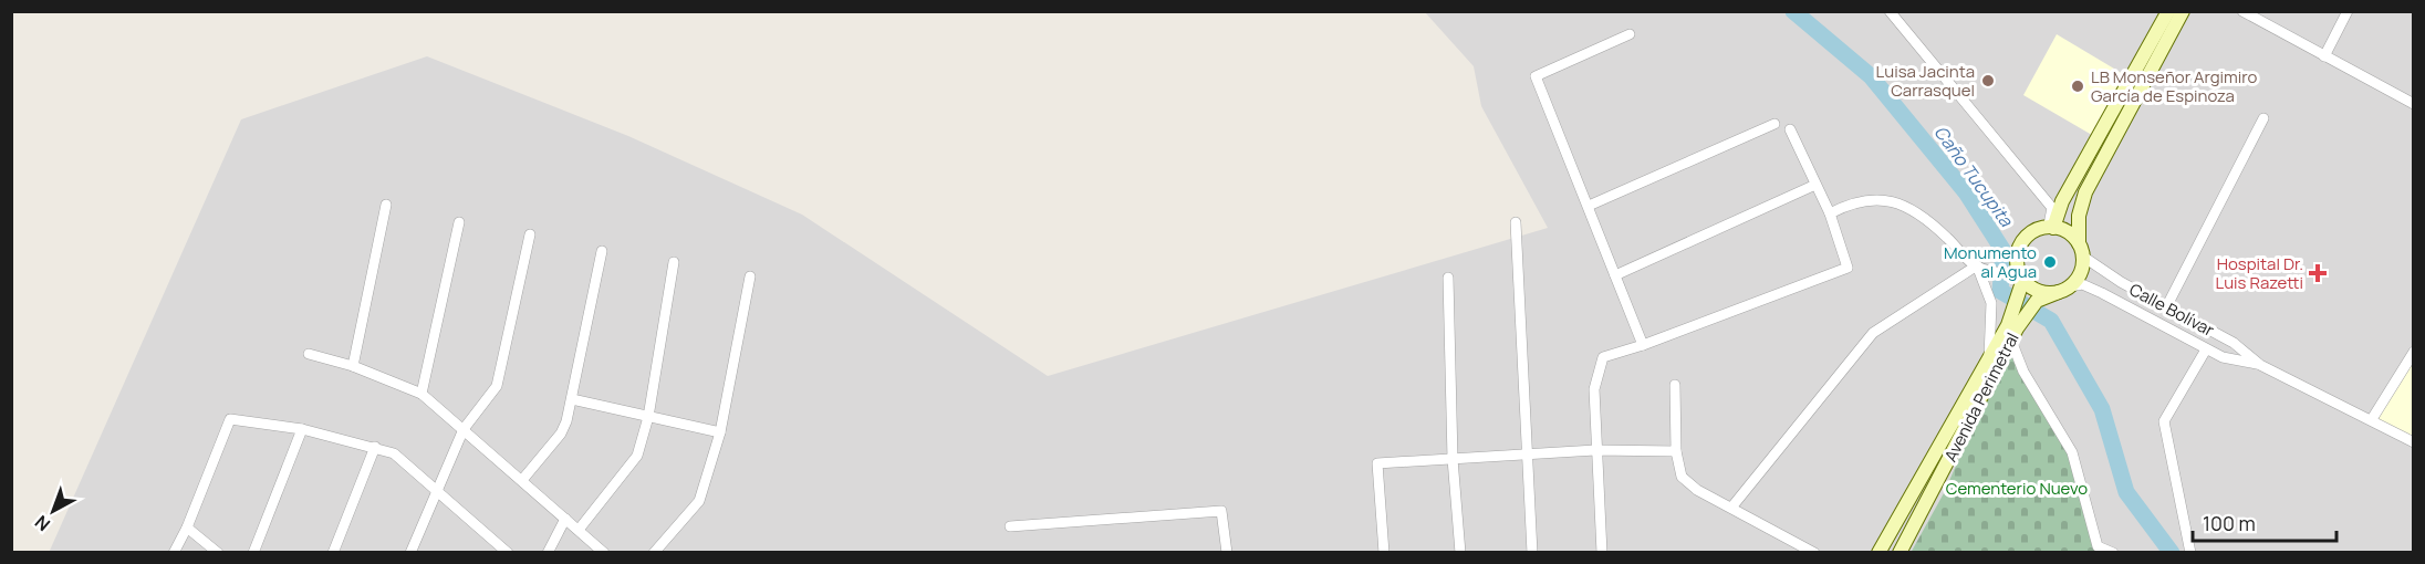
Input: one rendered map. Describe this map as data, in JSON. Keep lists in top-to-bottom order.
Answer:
{
  "streets": {
    "street": ["Calle Bolívar", "Avenida Perimetral"]
  },
  "crossings": [
    ["Calle Bolívar", "Avenida Perimetral"]
  ],
  "water": ["Caño Tucupita"],
  "parks": ["Cementerio Nuevo"],
  "places": {
    "other": ["Luisa Jacinta Carrasquel", "LB Monseñor Argimiro García de Espinoza", "Monumento al Agua"],
    "health": ["Hospital Dr. Luis Razetti"]
  },
  "scale_bar": "100 m",
  "north": "bottom left"
}
